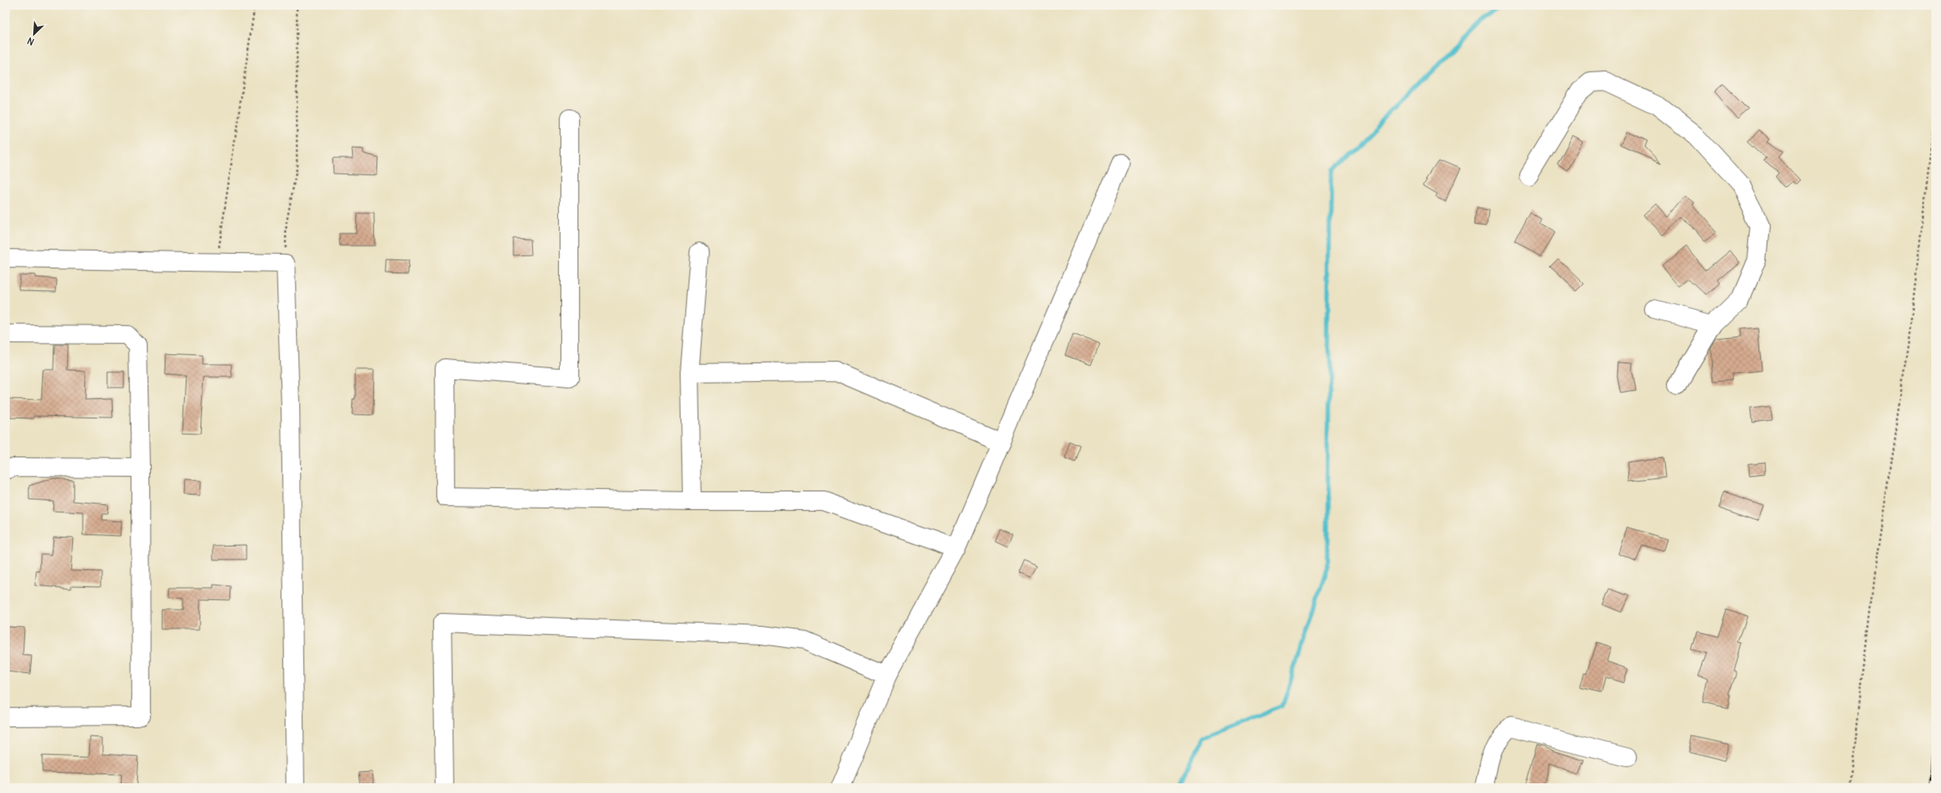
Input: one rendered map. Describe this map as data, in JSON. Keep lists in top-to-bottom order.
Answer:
{
  "north": "bottom left"
}
